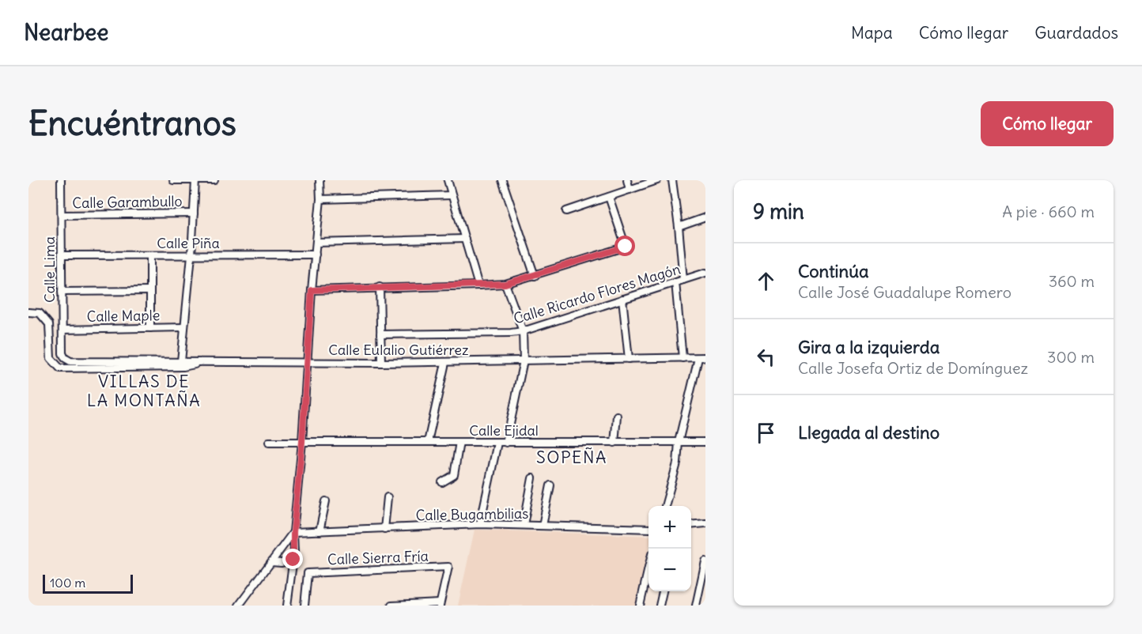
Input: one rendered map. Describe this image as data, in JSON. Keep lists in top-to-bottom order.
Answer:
{
  "streets": {
    "street": [
      "Calle Garambullo",
      "Calle Piña",
      "Calle Lima",
      "Calle Ricardo Flores Magón",
      "Calle Maple",
      "Calle Eulalio Gutiérrez",
      "Calle Ejidal",
      "Calle Bugambilias",
      "Calle Sierra Fría"
    ]
  },
  "crossings": [
    ["Calle Garambullo", "Calle Lima"],
    ["Calle Piña", "Calle Lima"],
    ["Calle Lima", "Calle Maple"],
    ["Calle Lima", "Calle Eulalio Gutiérrez"]
  ],
  "districts": ["VILLAS DE LA MONTAÑA", "SOPEÑA"],
  "scale_bar": "100 m",
  "page": {
    "header": "Nearbee",
    "nav": ["Mapa", "Cómo llegar", "Guardados"],
    "buttons": "Cómo llegar",
    "title": "Encuéntranos",
    "heading": ["9 min", "A pie · 660 m"],
    "list": [
      ["Continúa", "Calle José Guadalupe Romero", "360 m"],
      ["Gira a la izquierda", "Calle Josefa Ortiz de Domínguez", "300 m"],
      "Llegada al destino"
    ],
    "map_buttons": ["+", "−"],
    "scale": "100 m"
  }
}
